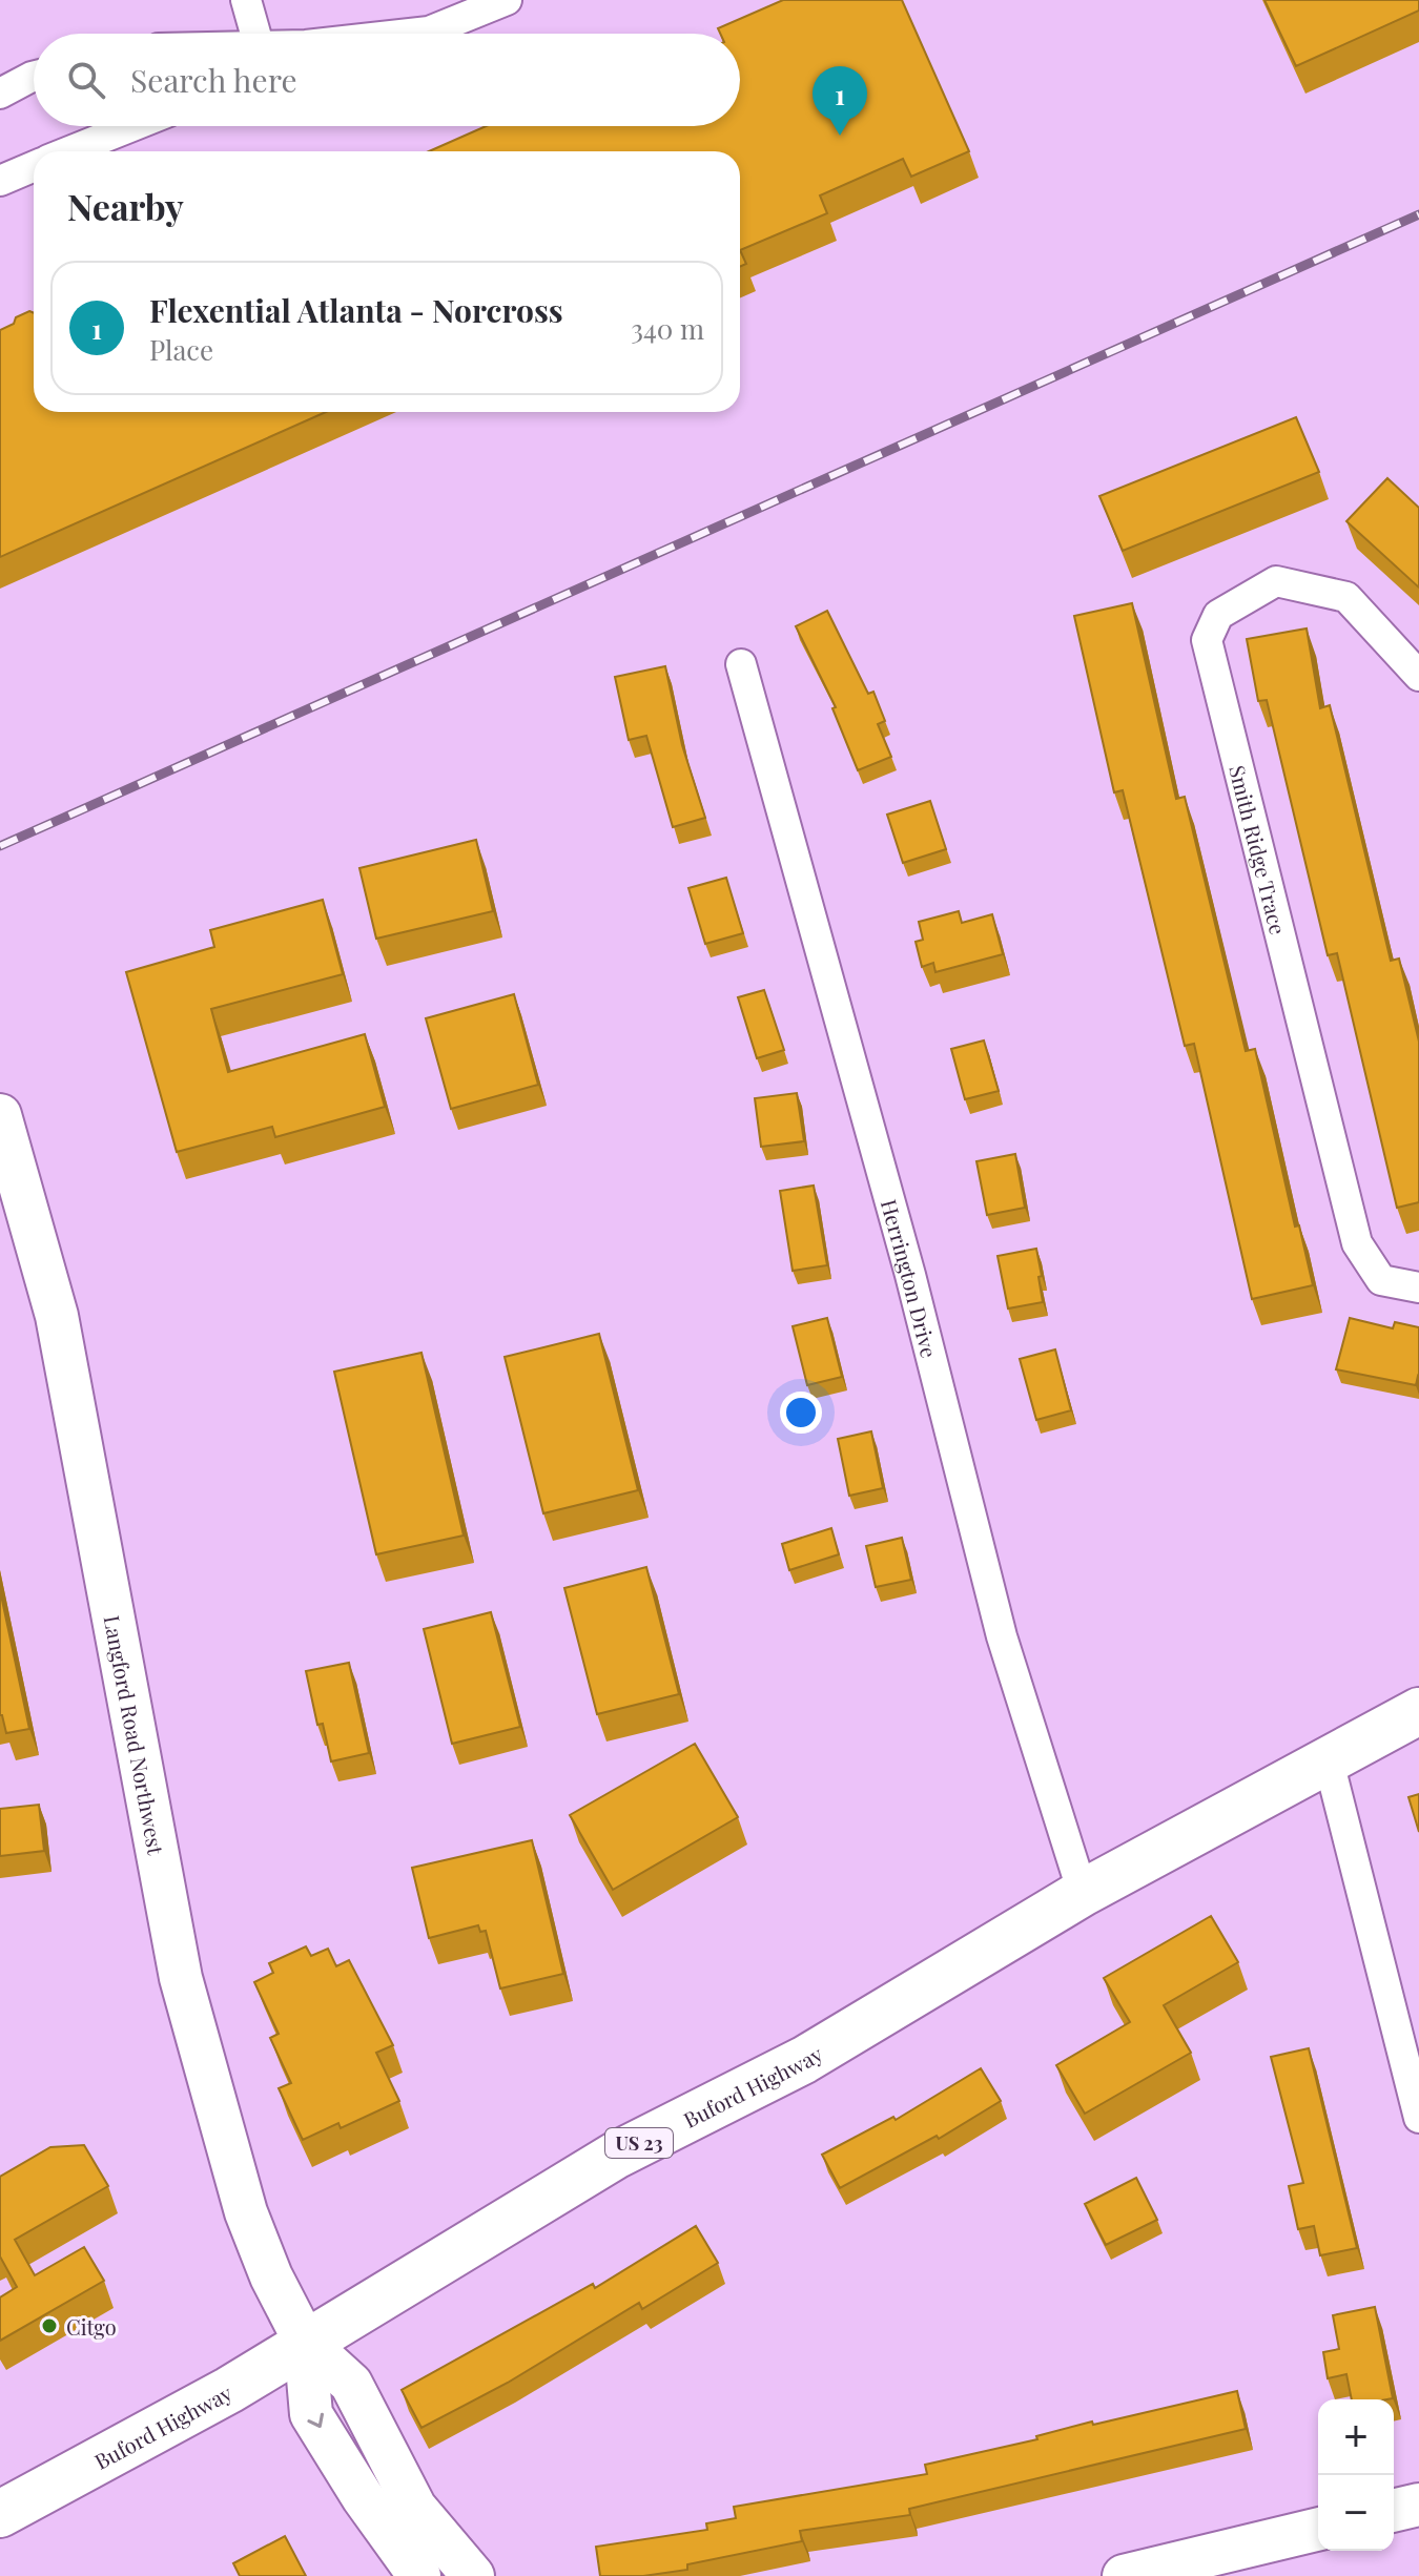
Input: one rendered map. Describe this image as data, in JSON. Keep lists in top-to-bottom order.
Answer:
{
  "streets": {
    "main road": ["Buford Highway", "US 23"],
    "street": ["Smith Ridge Trace", "Herrington Drive", "Langford Road Northwest"]
  },
  "crossings": [
    ["Herrington Drive", "Buford Highway"],
    ["Langford Road Northwest", "Buford Highway"]
  ],
  "places": ["Citgo"],
  "page": {
    "search": "Search here",
    "pins": "1",
    "heading": "Nearby",
    "list": [
      {
        "mark": "1",
        "name": "Flexential Atlanta - Norcross",
        "note": "Place",
        "value": "340 m"
      }
    ],
    "map_buttons": ["+", "−"]
  }
}
